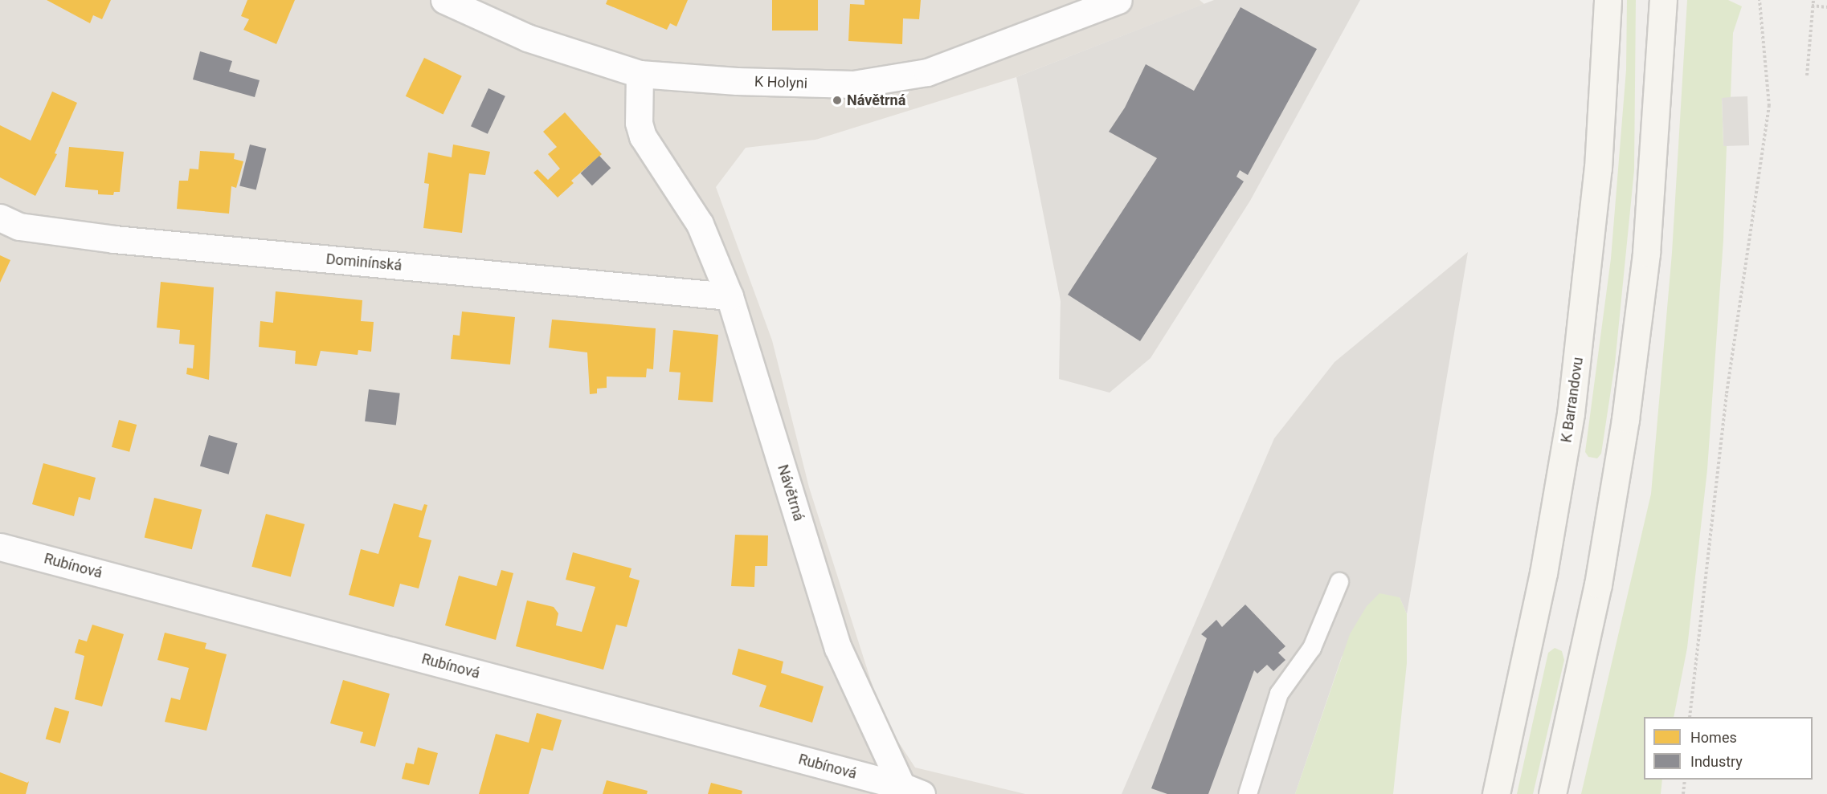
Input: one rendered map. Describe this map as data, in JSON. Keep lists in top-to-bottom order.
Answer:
{
  "streets": {
    "main road": ["K Barrandovu"],
    "street": [
      "K Holyni",
      "Dominínská",
      "Návětrná",
      "Rubínová"
    ]
  },
  "crossings": [
    ["K Holyni", "Návětrná"],
    ["Dominínská", "Návětrná"],
    ["Návětrná", "Rubínová"]
  ],
  "places": ["Návětrná"],
  "legend": ["Homes", "Industry"]
}
